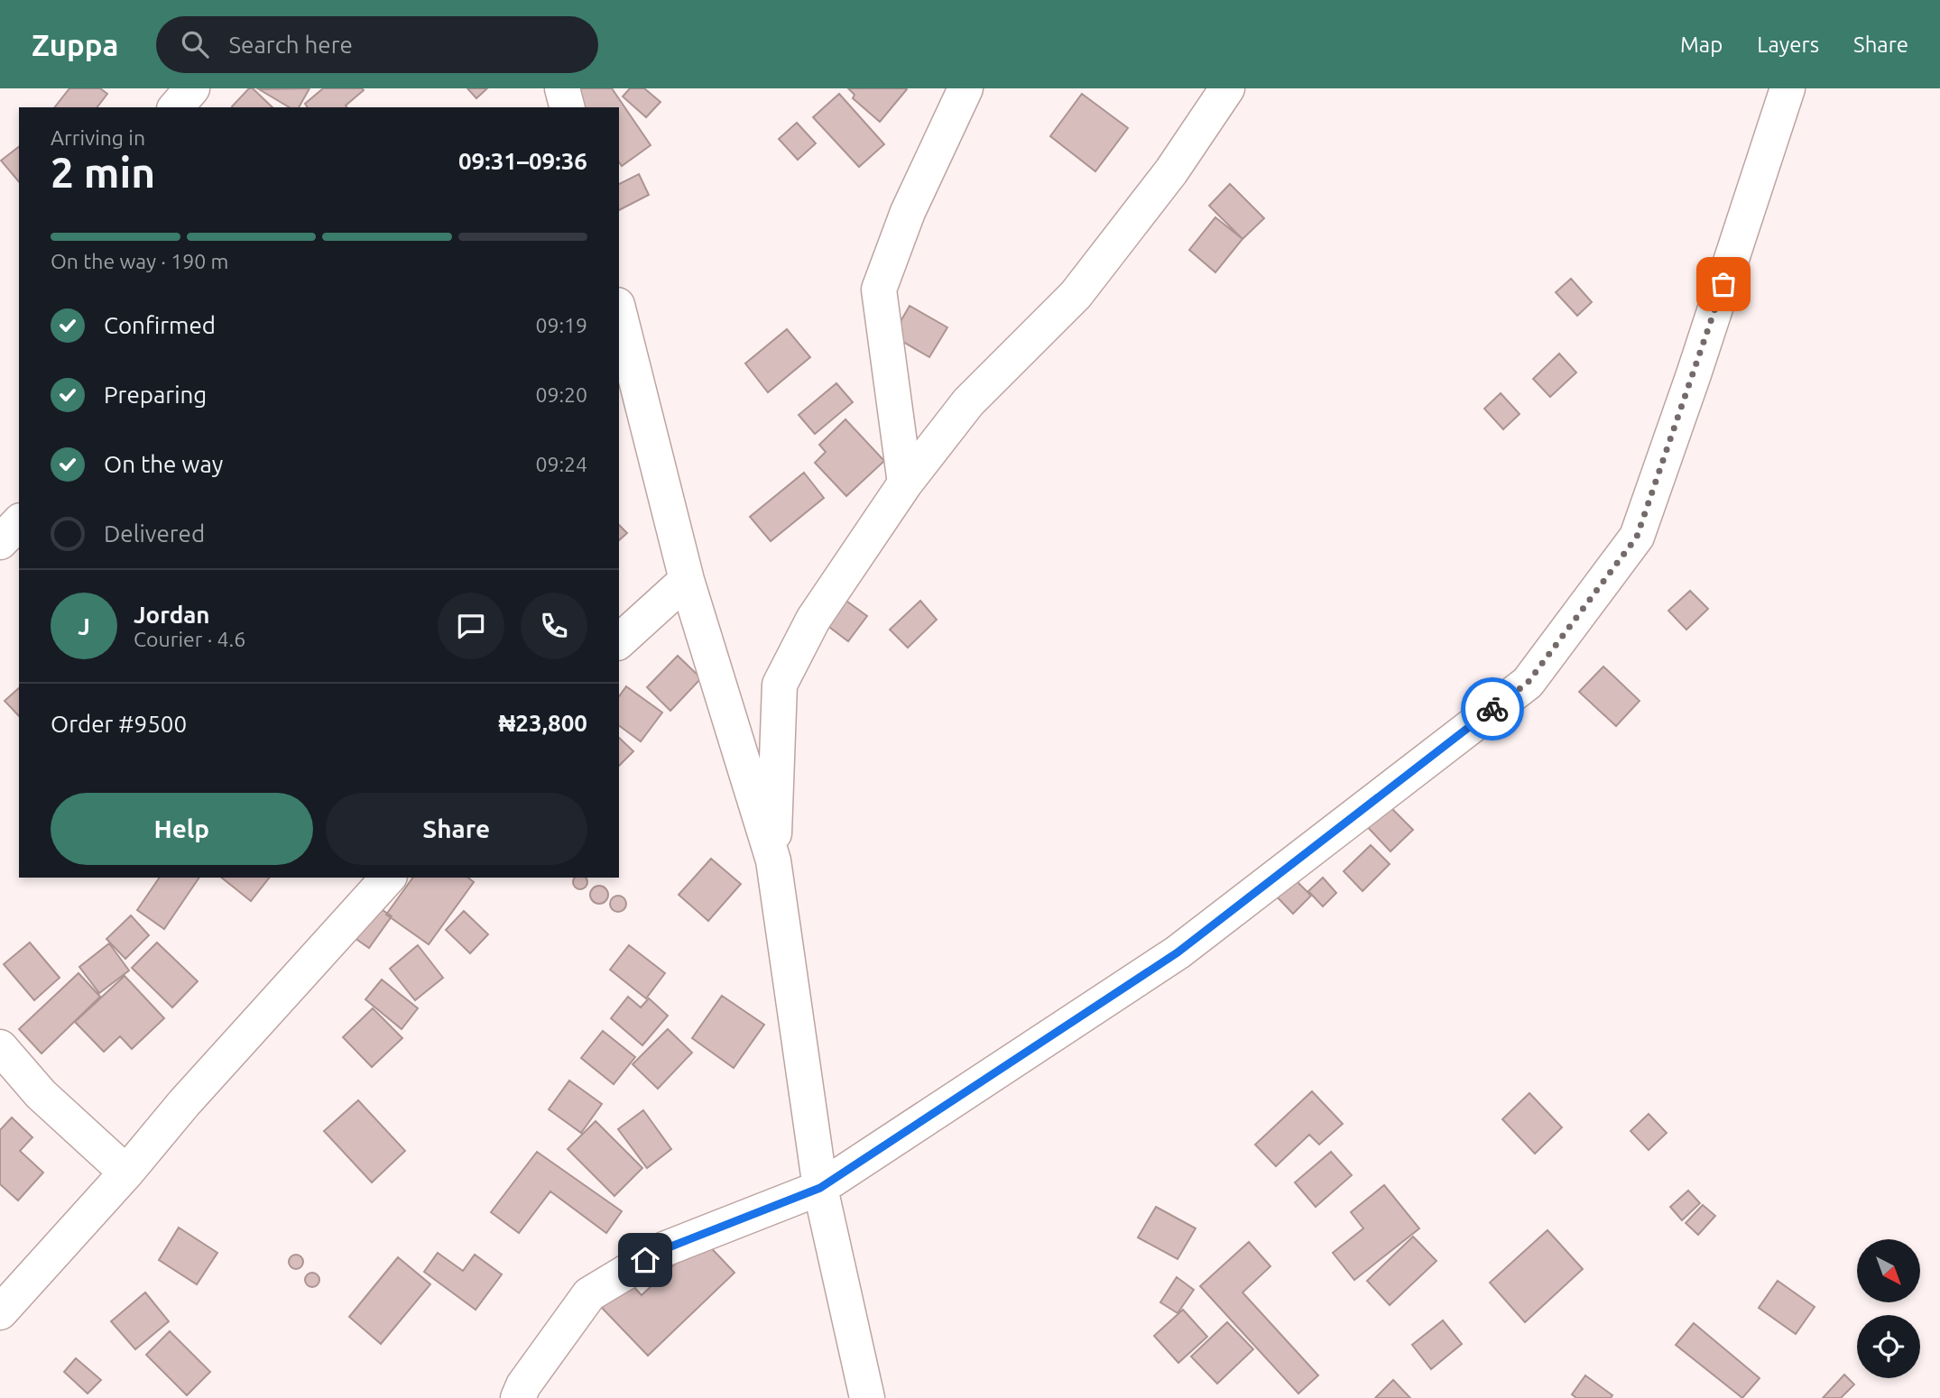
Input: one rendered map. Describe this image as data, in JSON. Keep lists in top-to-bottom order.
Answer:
{
  "north": "bottom right",
  "page": {
    "header": "Zuppa",
    "search": "Search here",
    "nav": ["Map", "Layers", "Share"],
    "heading": ["2 min", "Arriving in", "09:31–09:36"],
    "panel": [
      "Jordan",
      "Courier · 4.6",
      "Order #9500",
      "₦23,800"
    ],
    "bar": "On the way · 190 m",
    "list": [
      ["Confirmed", "09:19"],
      ["Preparing", "09:20"],
      ["On the way", "09:24"],
      "Delivered"
    ],
    "round": "J",
    "buttons": ["Help", "Share"]
  }
}
